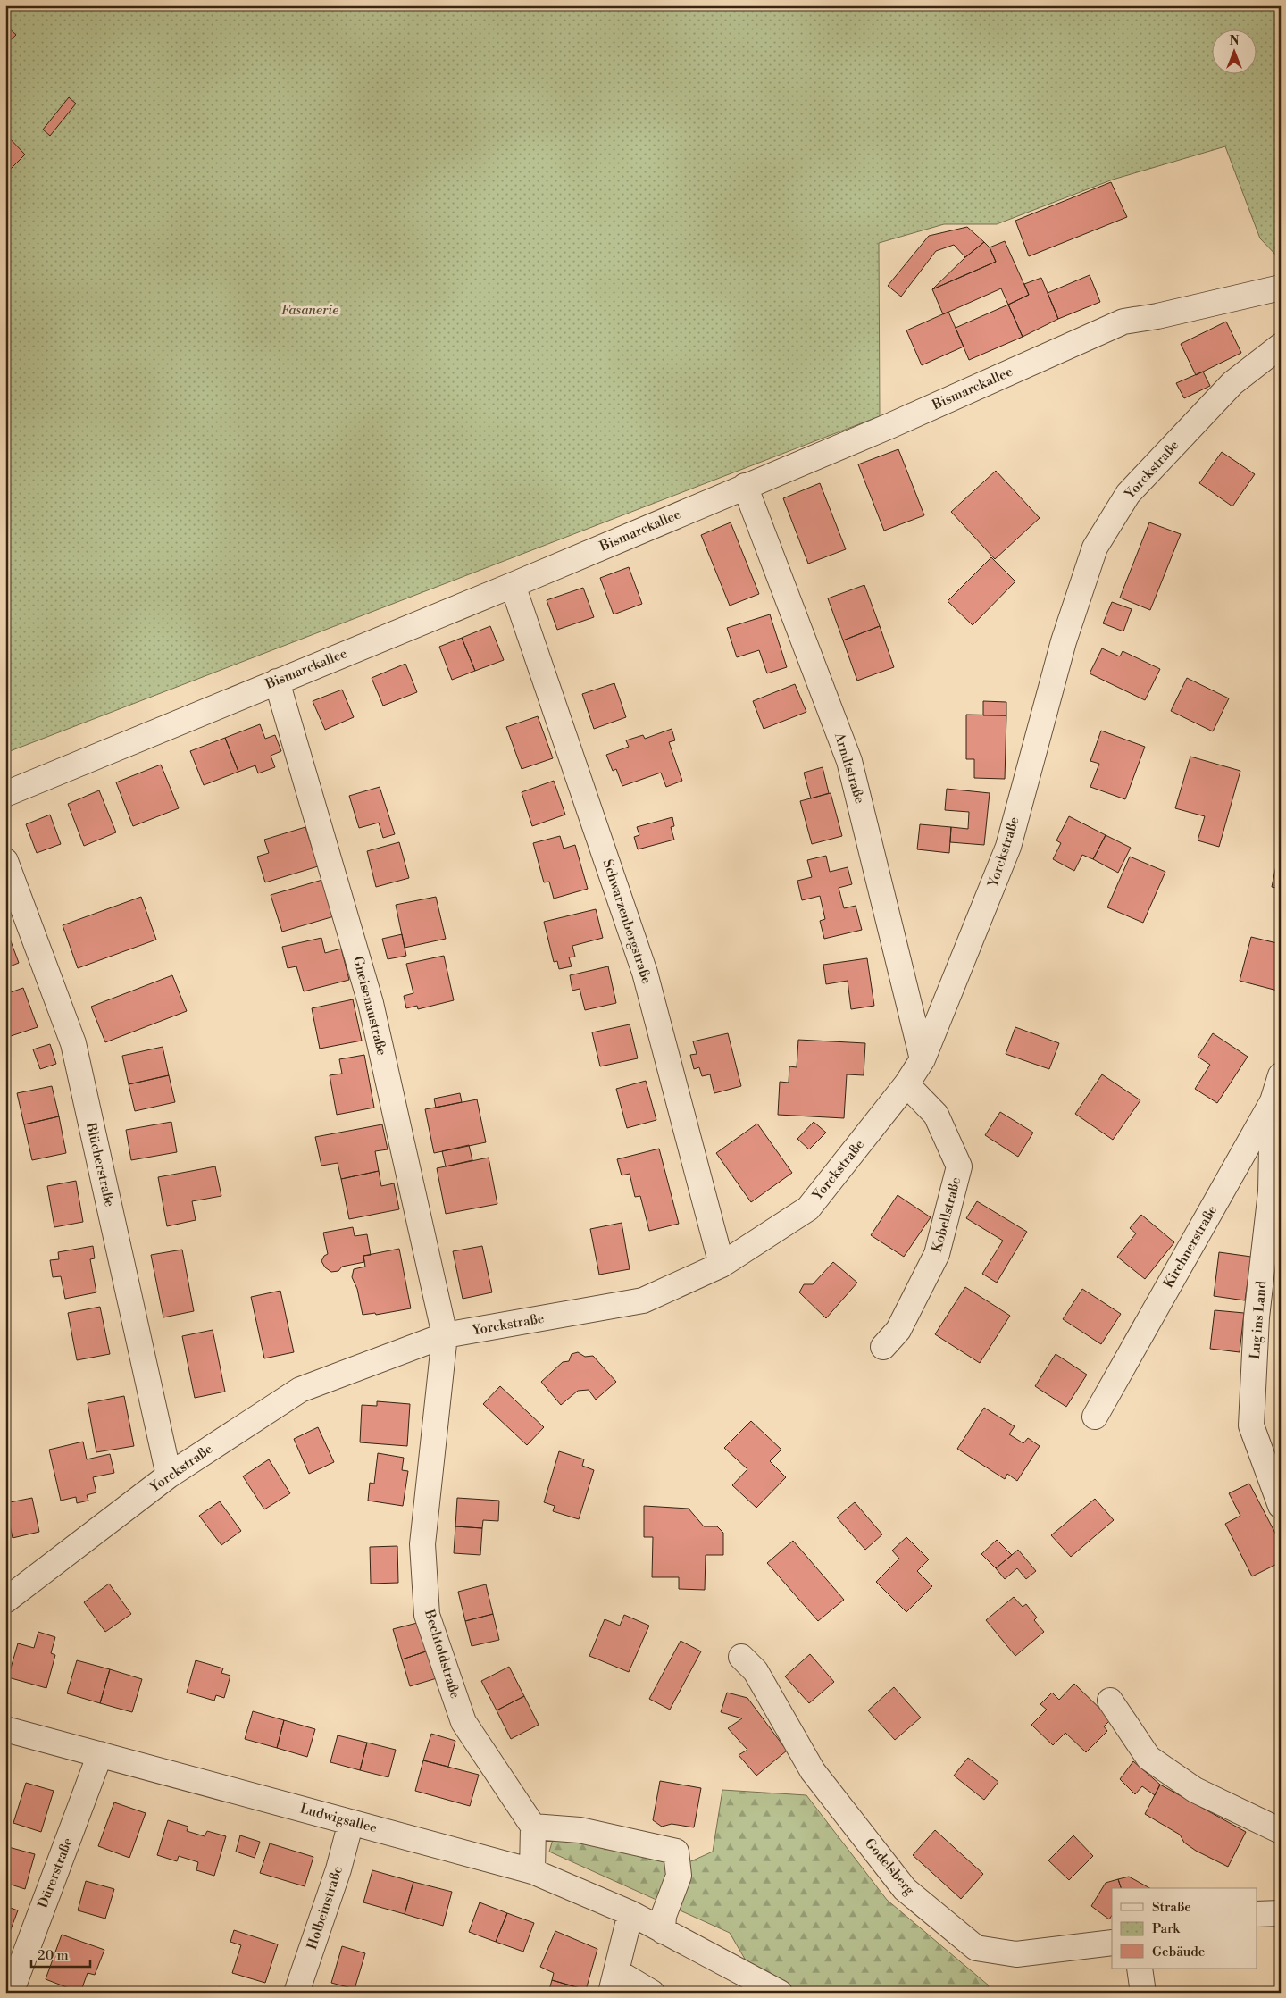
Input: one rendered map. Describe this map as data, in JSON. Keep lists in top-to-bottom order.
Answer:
{
  "streets": {
    "street": [
      "Bismarckallee",
      "Yorckstraße",
      "Arndtstraße",
      "Schwarzenbergstraße",
      "Gneisenaustraße",
      "Blücherstraße",
      "Kobellstraße",
      "Kirchnerstraße",
      "Lug ins Land",
      "Bechtoldstraße",
      "Ludwigsallee",
      "Godelsberg",
      "Dürerstraße",
      "Holbeinstraße"
    ]
  },
  "crossings": [
    ["Bismarckallee", "Arndtstraße"],
    ["Bismarckallee", "Schwarzenbergstraße"],
    ["Bismarckallee", "Gneisenaustraße"],
    ["Yorckstraße", "Arndtstraße"],
    ["Yorckstraße", "Schwarzenbergstraße"],
    ["Yorckstraße", "Gneisenaustraße"],
    ["Yorckstraße", "Blücherstraße"],
    ["Yorckstraße", "Kobellstraße"],
    ["Yorckstraße", "Bechtoldstraße"],
    ["Gneisenaustraße", "Bechtoldstraße"],
    ["Kirchnerstraße", "Lug ins Land"],
    ["Ludwigsallee", "Dürerstraße"],
    ["Ludwigsallee", "Holbeinstraße"]
  ],
  "parks": ["Fasanerie"],
  "legend": ["Straße", "Park", "Gebäude"],
  "scale_bar": "20 m",
  "north": "top"
}
